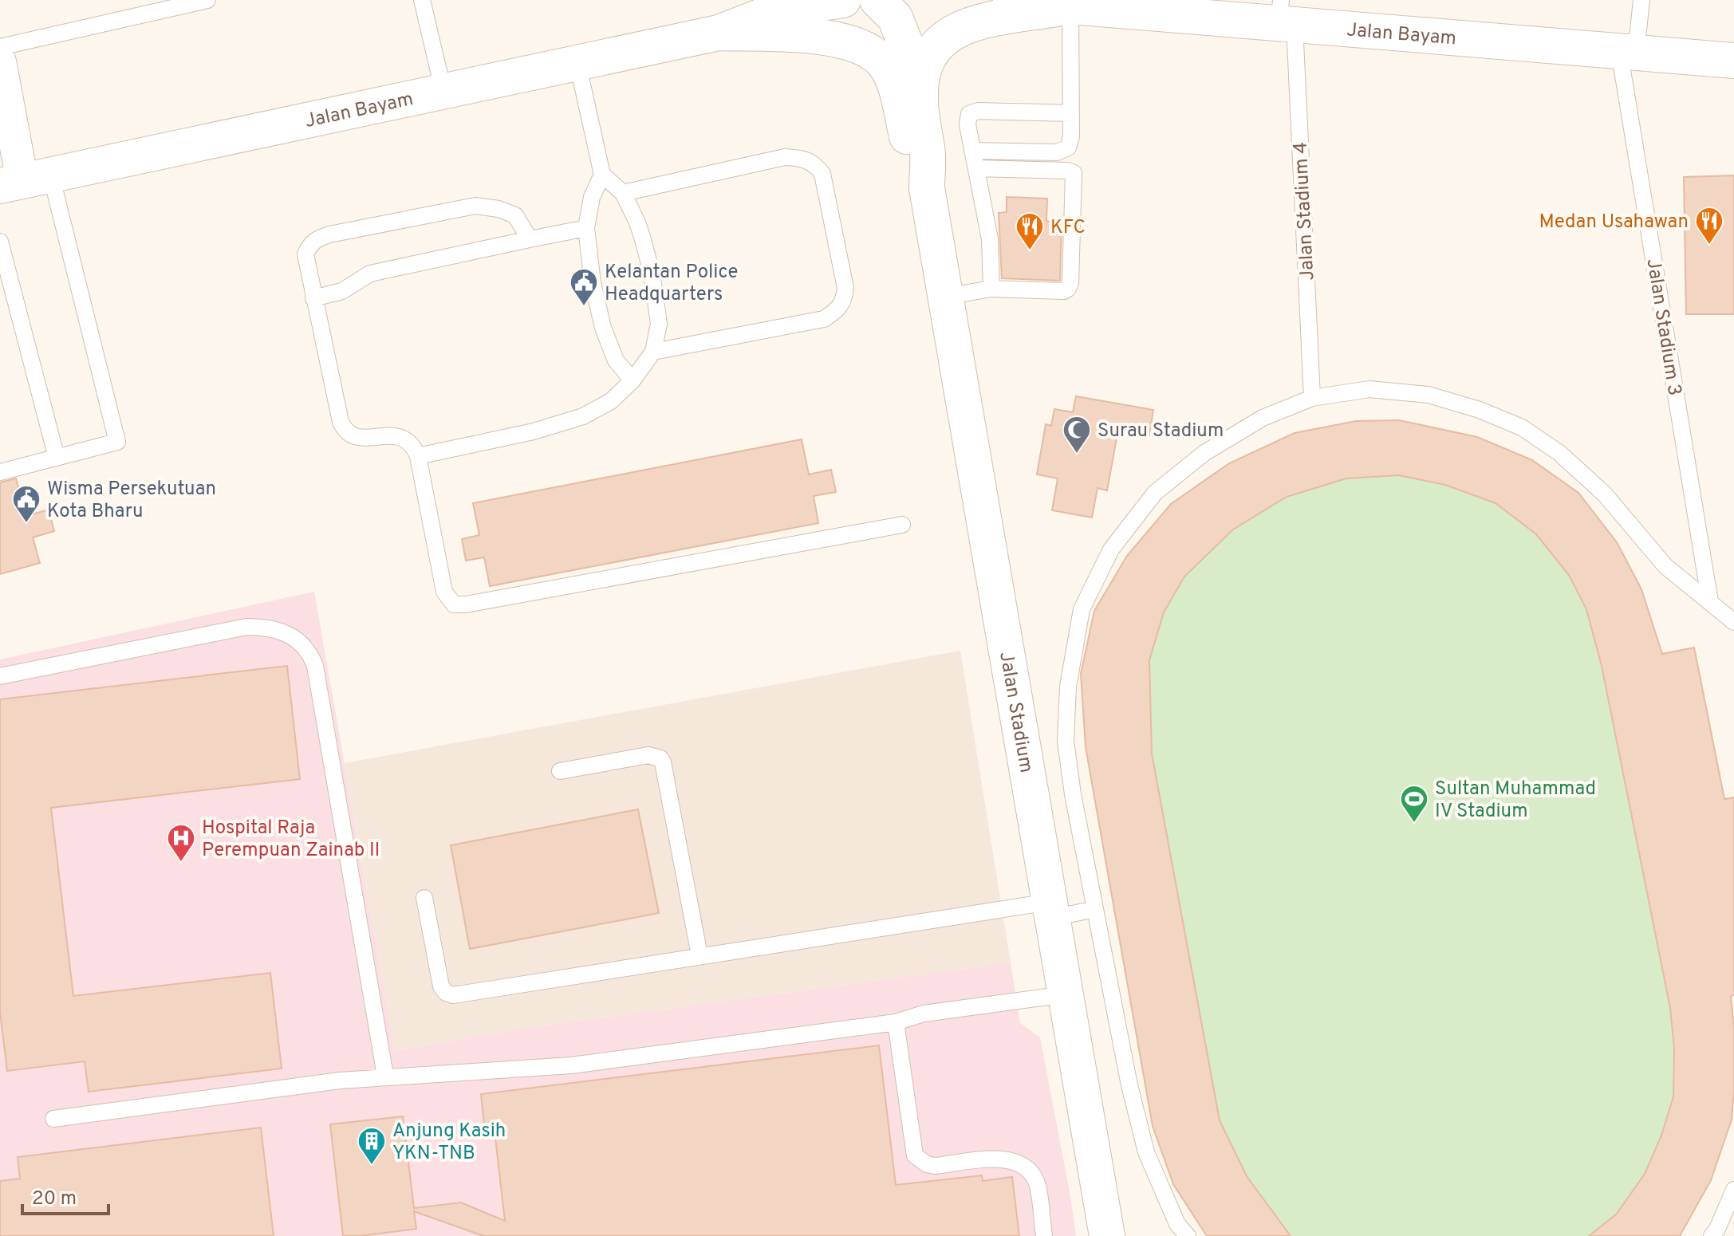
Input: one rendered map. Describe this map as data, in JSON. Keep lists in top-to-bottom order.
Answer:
{
  "streets": {
    "street": ["Jalan Bayam", "Jalan Stadium"],
    "lane": ["Jalan Stadium 4", "Jalan Stadium 3"]
  },
  "crossings": [
    ["Jalan Bayam", "Jalan Stadium 4"],
    ["Jalan Bayam", "Jalan Stadium 3"],
    ["Jalan Bayam", "Jalan Stadium"]
  ],
  "places": {
    "restaurant": ["Medan Usahawan", "KFC"],
    "public building": ["Kelantan Police Headquarters", "Wisma Persekutuan Kota Bharu"],
    "mosque": ["Surau Stadium"],
    "sports": ["Sultan Muhammad IV Stadium"],
    "hospital": ["Hospital Raja Perempuan Zainab II"],
    "building": ["Anjung Kasih YKN-TNB"]
  },
  "scale_bar": "20 m"
}
